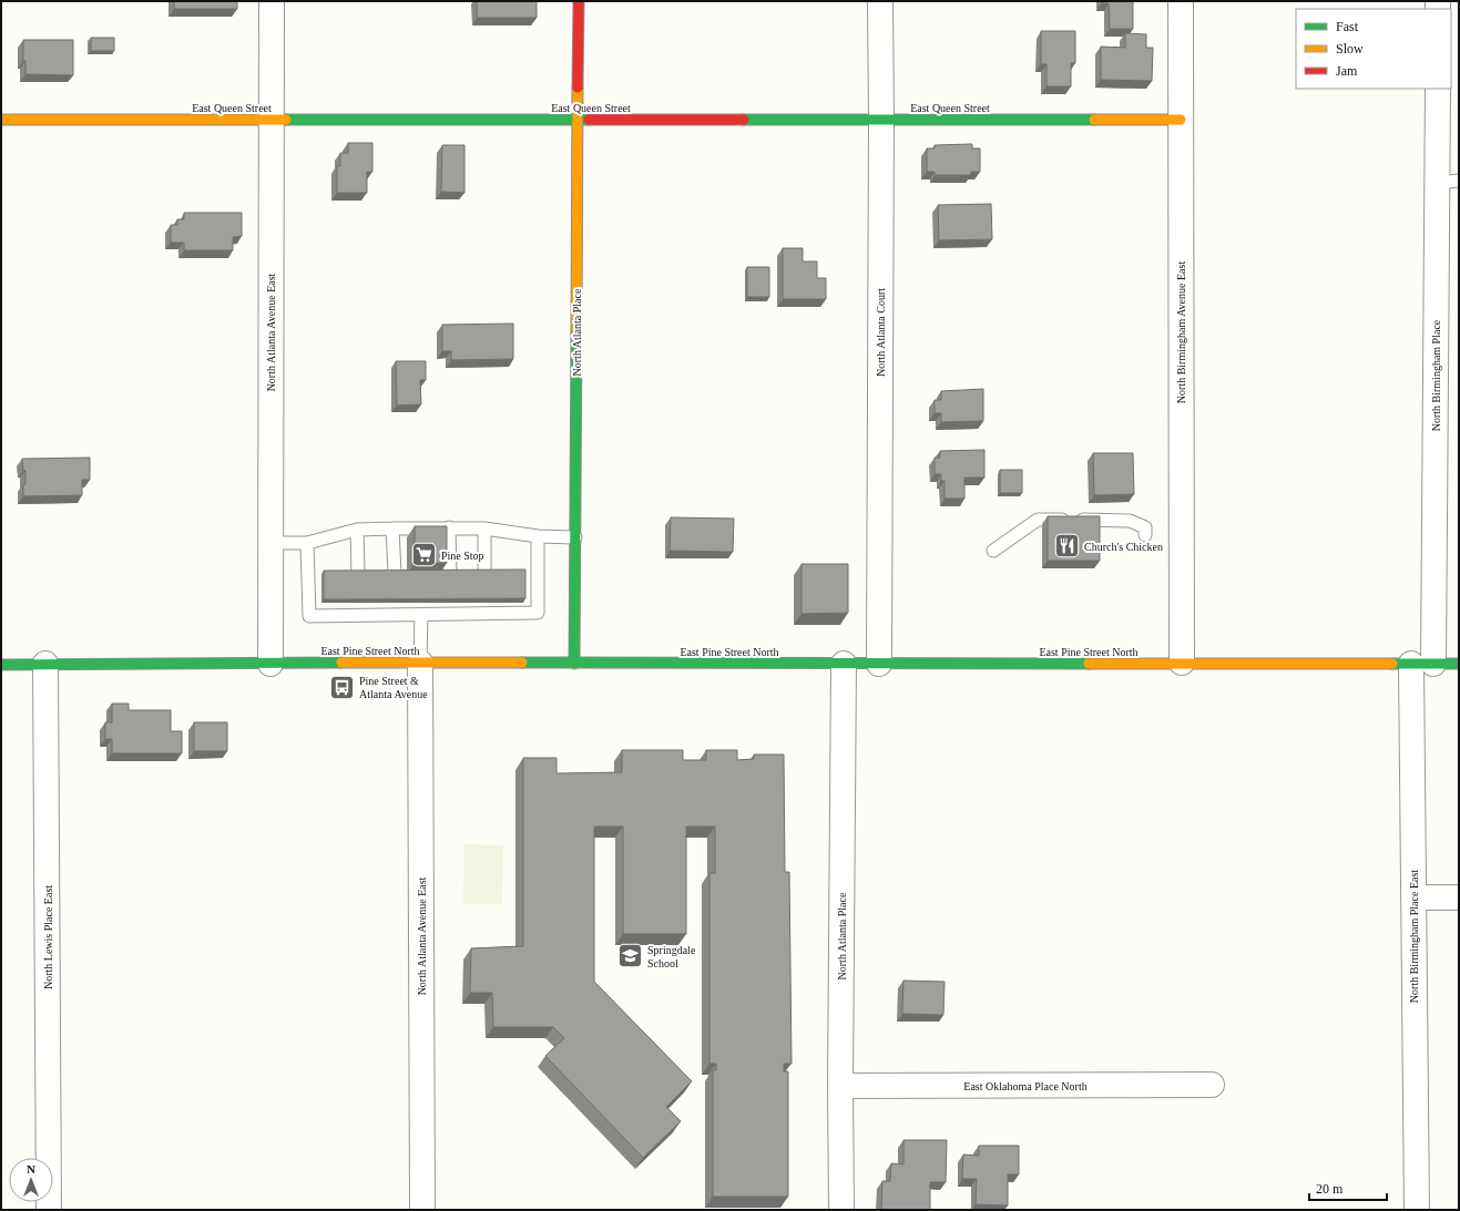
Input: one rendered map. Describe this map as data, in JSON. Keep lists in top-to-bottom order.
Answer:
{
  "streets": {
    "street": [
      "East Queen Street",
      "North Atlanta Avenue East",
      "North Atlanta Place",
      "North Atlanta Court",
      "North Birmingham Avenue East",
      "North Birmingham Place",
      "East Pine Street North",
      "North Birmingham Place East",
      "North Lewis Place East",
      "East Oklahoma Place North"
    ]
  },
  "crossings": [
    ["East Queen Street", "North Atlanta Avenue East"],
    ["East Queen Street", "North Atlanta Place"],
    ["East Queen Street", "North Atlanta Court"],
    ["East Queen Street", "North Birmingham Avenue East"],
    ["North Atlanta Avenue East", "East Pine Street North"],
    ["North Atlanta Place", "East Pine Street North"],
    ["North Atlanta Place", "East Oklahoma Place North"],
    ["North Atlanta Court", "East Pine Street North"],
    ["North Birmingham Avenue East", "East Pine Street North"],
    ["North Birmingham Place", "East Pine Street North"],
    ["North Birmingham Place", "North Birmingham Place East"],
    ["East Pine Street North", "North Birmingham Place East"],
    ["East Pine Street North", "North Lewis Place East"]
  ],
  "places": {
    "restaurant": ["Church's Chicken"],
    "supermarket": ["Pine Stop"],
    "bus stop": ["Pine Street & Atlanta Avenue"],
    "school or university": ["Springdale School"]
  },
  "legend": ["Fast", "Slow", "Jam"],
  "scale_bar": "20 m",
  "north": "top"
}
